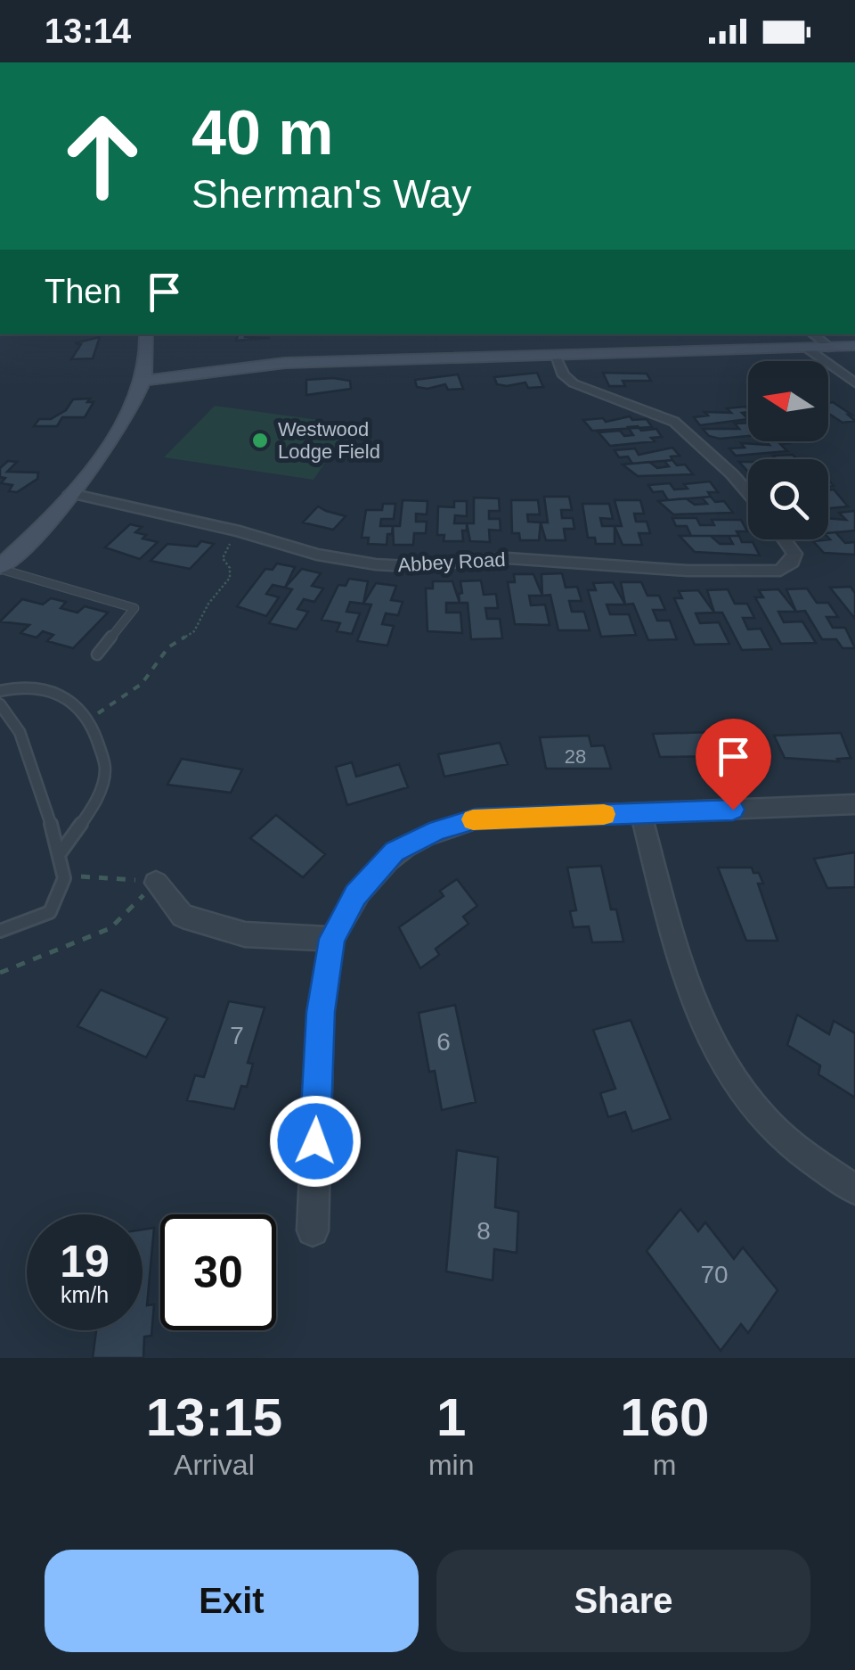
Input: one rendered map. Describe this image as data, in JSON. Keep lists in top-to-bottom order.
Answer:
{
  "streets": {
    "street": ["Abbey Road"]
  },
  "places": ["Westwood Lodge Field"],
  "house_numbers": [
    "28",
    "7",
    "6",
    "8",
    "70"
  ],
  "north": "left",
  "page": {
    "status": "13:14",
    "turn": ["40 m", "Sherman's Way"],
    "then": "Then",
    "speed": "19 km/h",
    "limit": "30",
    "eta": [
      "13:15",
      "Arrival",
      "1",
      "min",
      "160",
      "m"
    ],
    "buttons": ["Exit", "Share"]
  }
}
